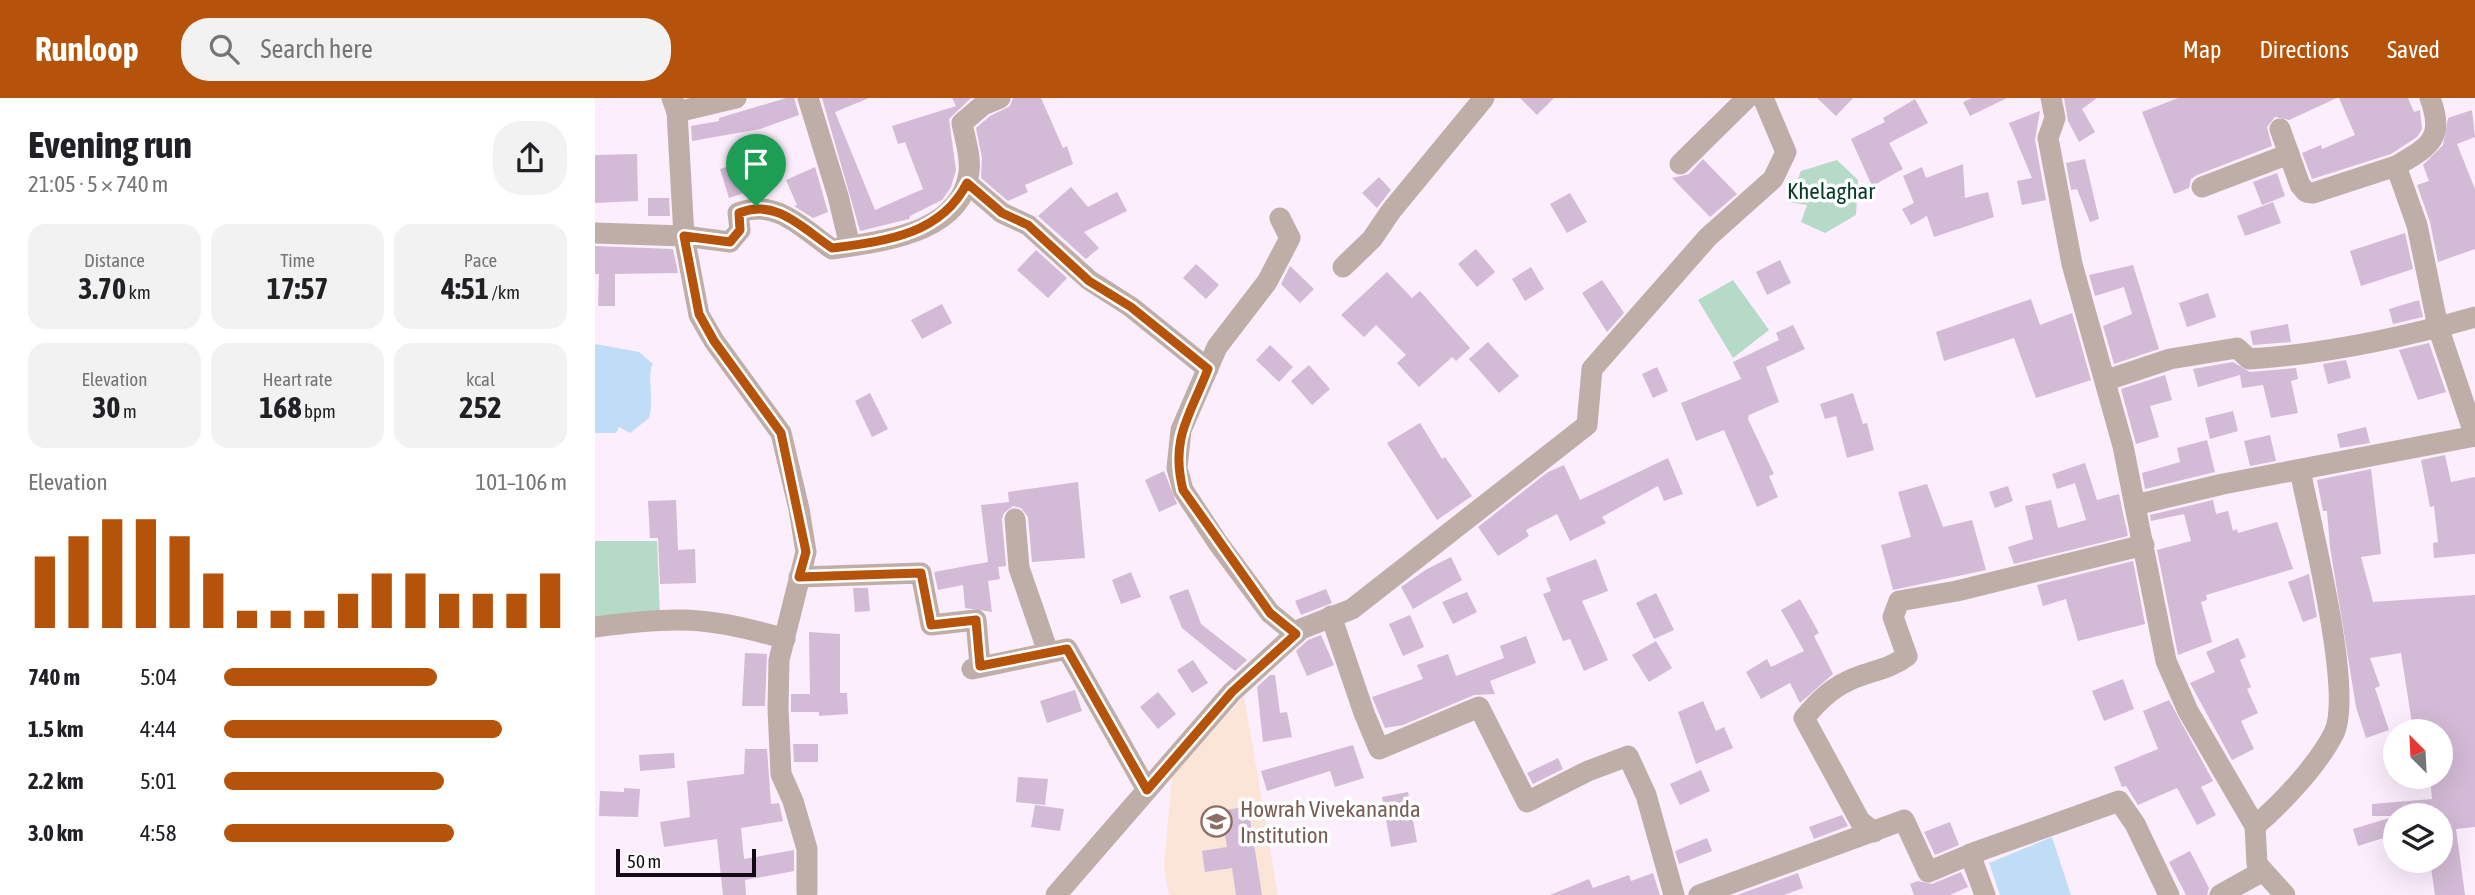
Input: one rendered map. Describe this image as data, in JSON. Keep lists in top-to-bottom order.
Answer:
{
  "parks": ["Khelaghar"],
  "places": {
    "school or university": ["Howrah Vivekananda Institution"]
  },
  "scale_bar": "50 m",
  "north": "top left",
  "page": {
    "header": "Runloop",
    "search": "Search here",
    "nav": ["Map", "Directions", "Saved"],
    "heading": ["Evening run", "21:05 · 5 × 740 m"],
    "stats": [
      ["Distance", "3.70 km"],
      ["Time", "17:57"],
      ["Pace", "4:51 /km"],
      ["Elevation", "30 m"],
      ["Heart rate", "168 bpm"],
      ["kcal", "252"]
    ],
    "chart": ["Elevation", "101–106 m"],
    "list": [
      {
        "name": "740 m",
        "note": "5:04"
      },
      {
        "name": "1.5 km",
        "note": "4:44"
      },
      {
        "name": "2.2 km",
        "note": "5:01"
      },
      {
        "name": "3.0 km",
        "note": "4:58"
      }
    ],
    "scale": "50 m"
  }
}
